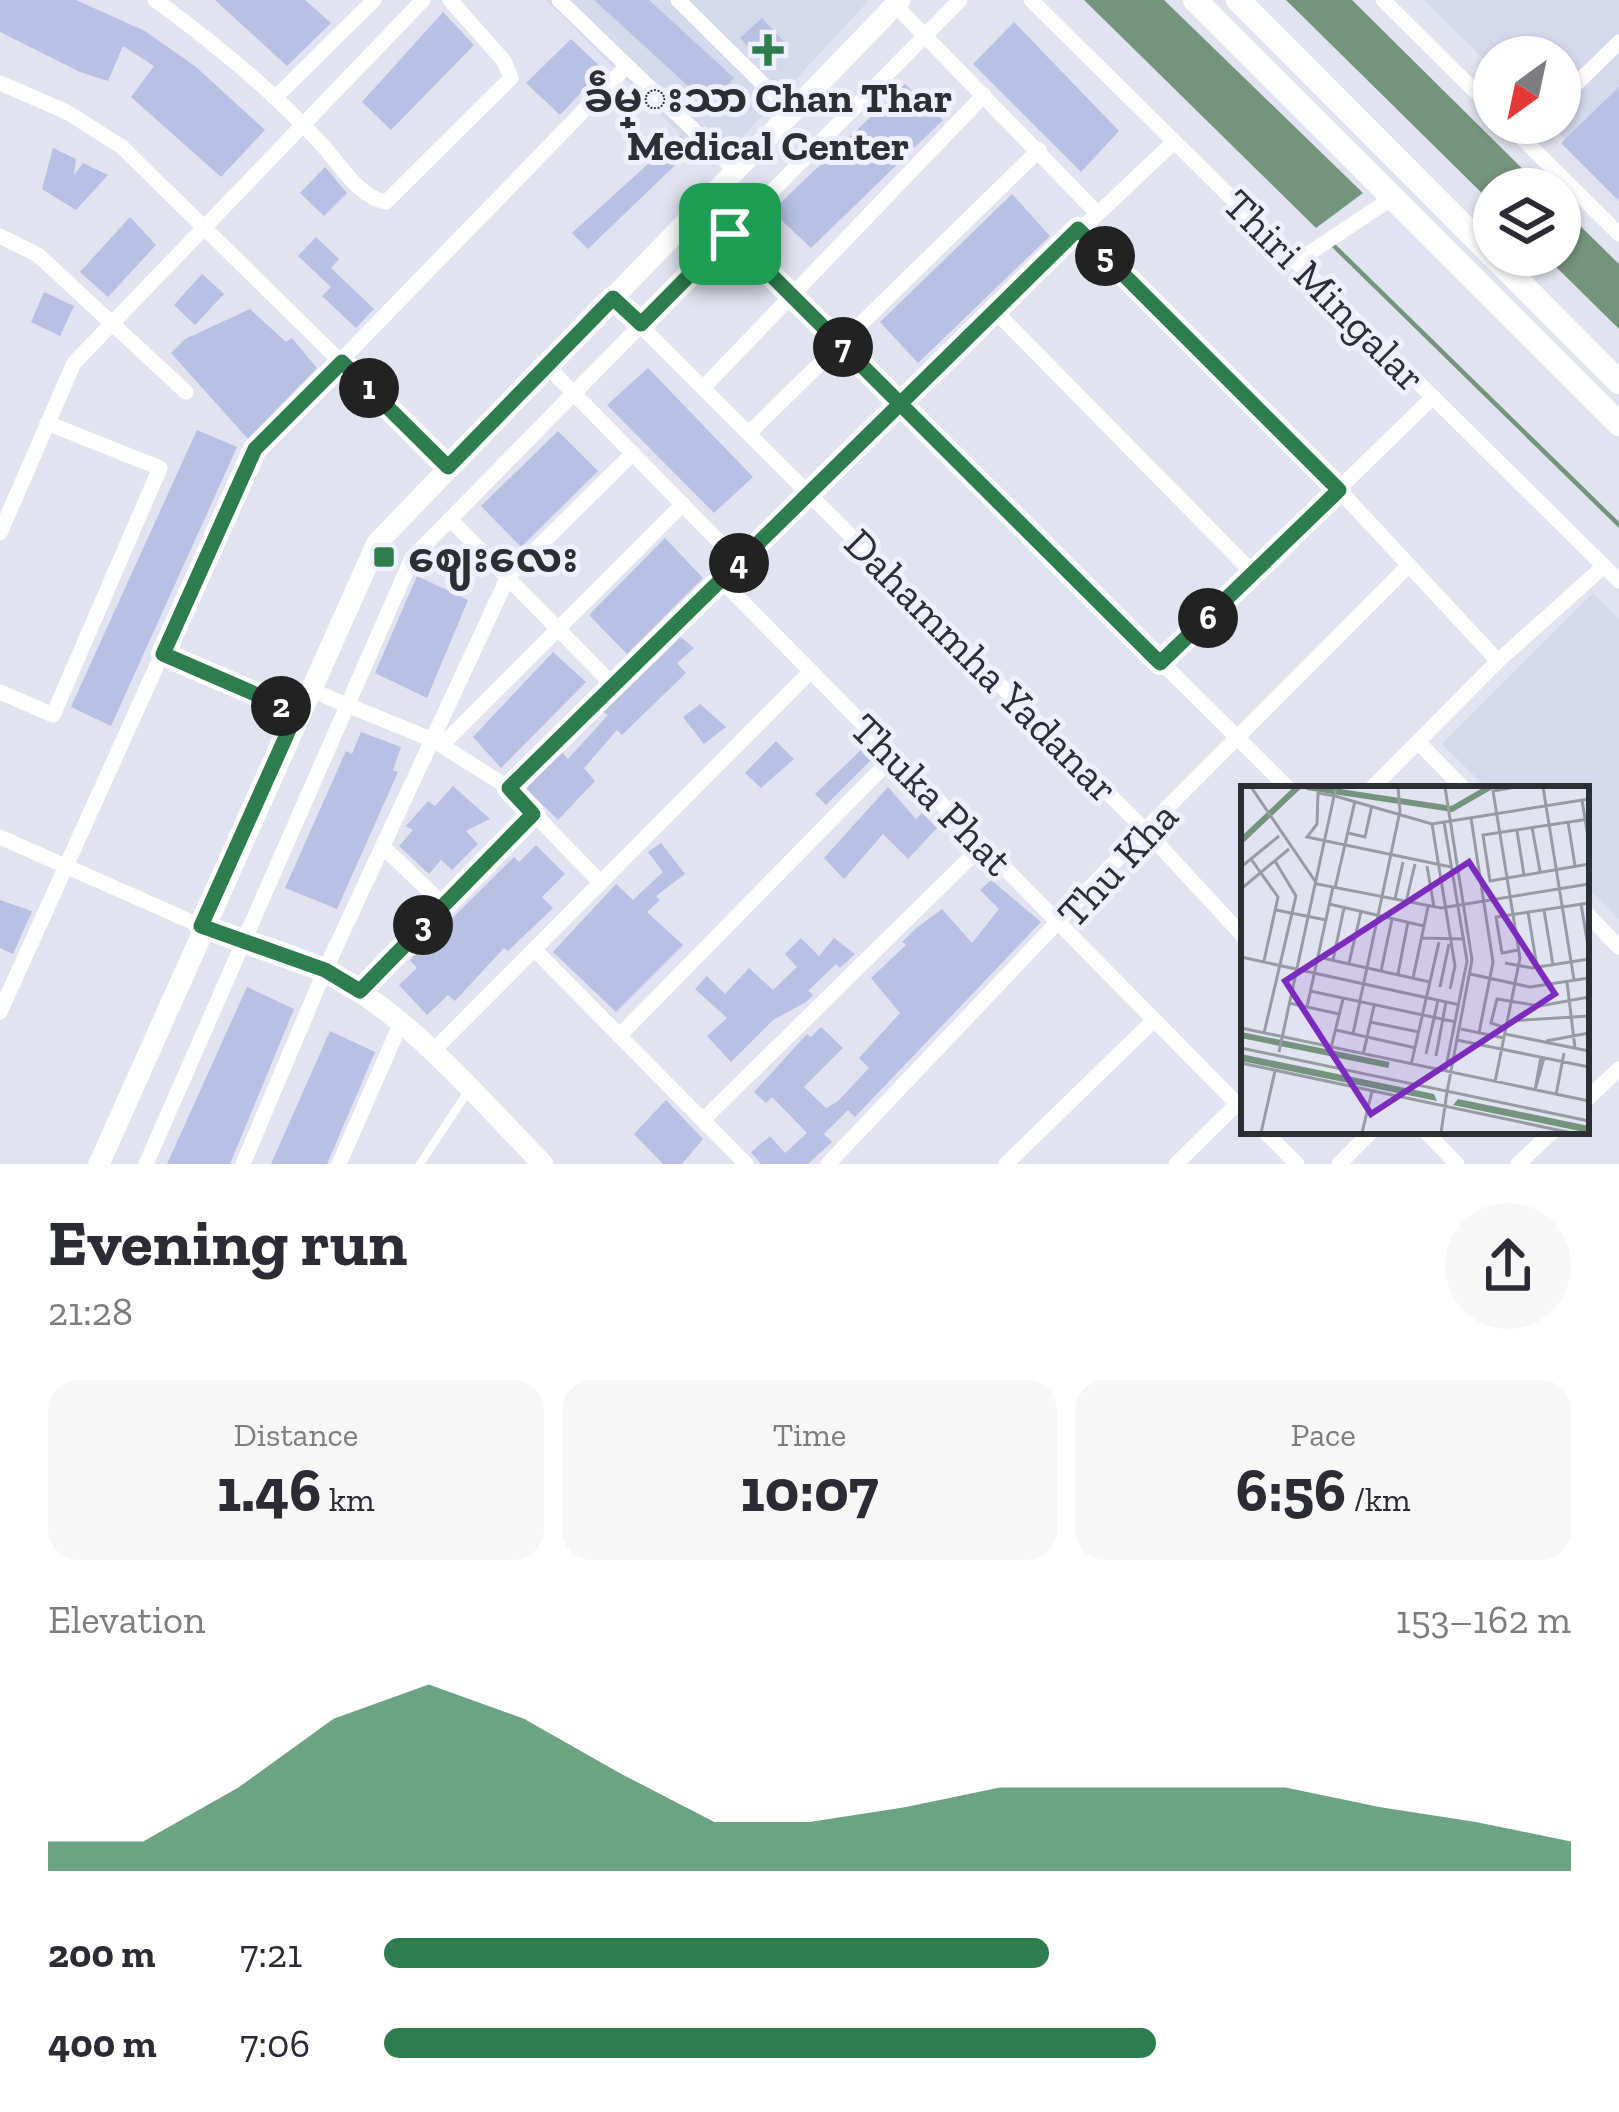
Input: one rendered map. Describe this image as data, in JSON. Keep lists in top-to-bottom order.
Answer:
{
  "streets": {
    "street": [
      "Thiri Mingalar",
      "Dahammha Yadanar",
      "Thuka Phat",
      "Thu Kha"
    ]
  },
  "crossings": [
    ["Dahammha Yadanar", "Thu Kha"],
    ["Thuka Phat", "Thu Kha"]
  ],
  "places": {
    "health": ["ခဵမ္းသာ Chan Thar Medical Center"],
    "transit": ["ဈေးလေး"]
  },
  "north": "bottom left",
  "page": {
    "pins": [
      "5",
      "7",
      "1",
      "4",
      "6",
      "2",
      "3"
    ],
    "heading": ["Evening run", "21:28"],
    "stats": [
      ["Distance", "1.46 km"],
      ["Time", "10:07"],
      ["Pace", "6:56 /km"]
    ],
    "chart": ["Elevation", "153–162 m"],
    "list": [
      {
        "name": "200 m",
        "note": "7:21"
      },
      {
        "name": "400 m",
        "note": "7:06"
      }
    ]
  }
}
